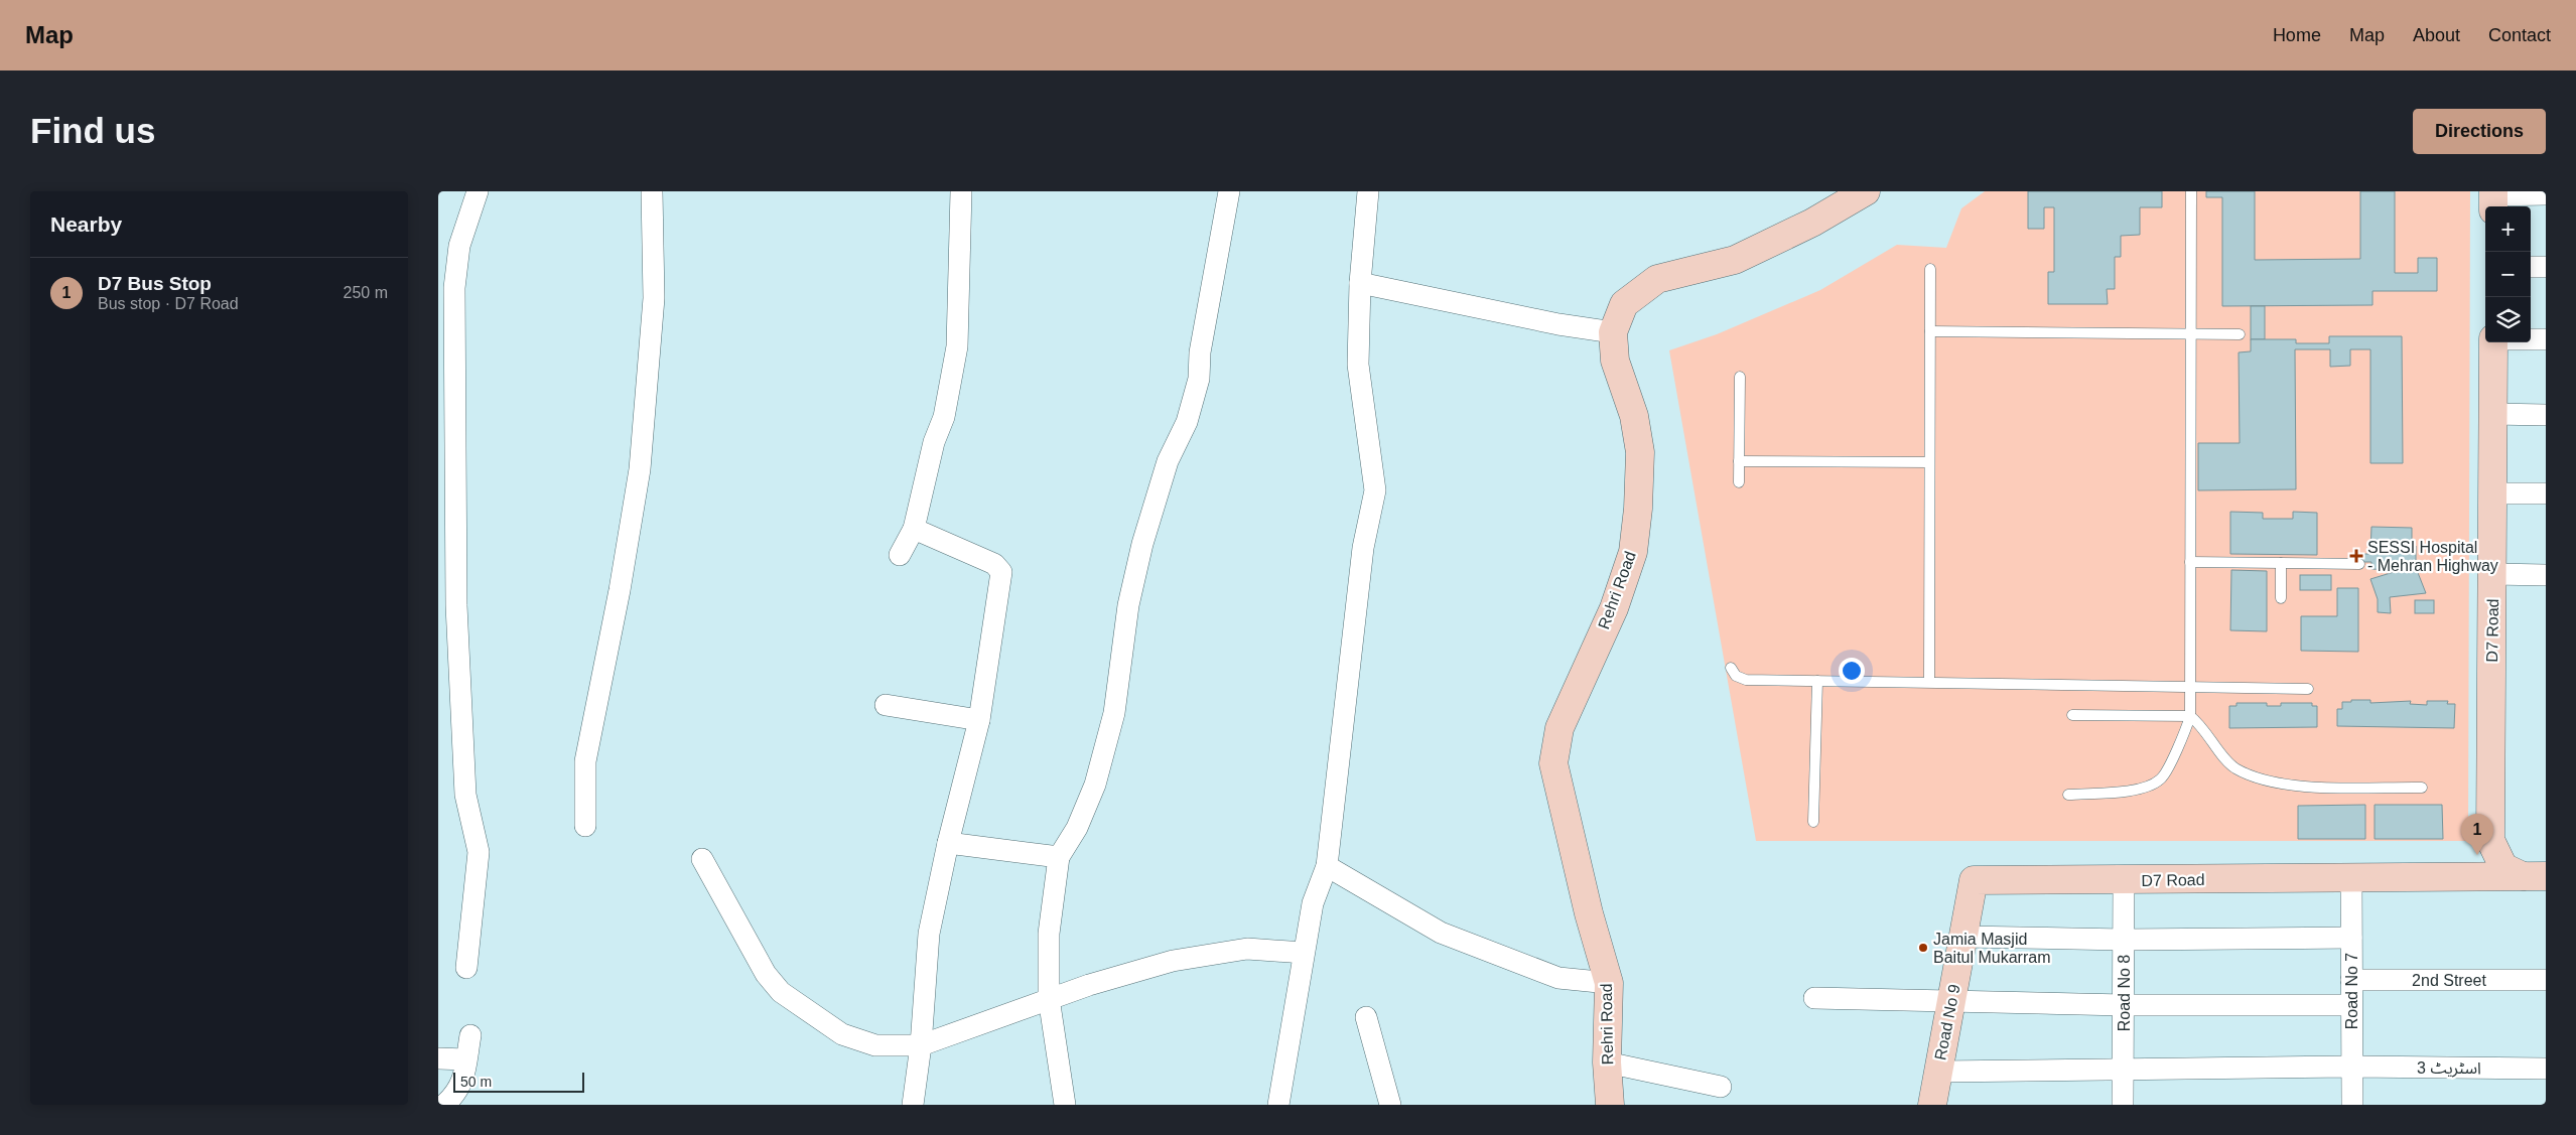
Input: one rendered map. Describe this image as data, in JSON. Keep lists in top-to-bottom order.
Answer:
{
  "streets": {
    "street": [
      "Rehri Road",
      "D7 Road",
      "2nd Street",
      "Road No 7",
      "Road No 8",
      "Road No 9",
      "اسٹریٹ 3"
    ]
  },
  "crossings": [
    ["D7 Road", "Road No 7"],
    ["D7 Road", "Road No 8"],
    ["D7 Road", "Road No 9"],
    ["2nd Street", "Road No 7"],
    ["Road No 7", "اسٹریٹ 3"],
    ["Road No 8", "اسٹریٹ 3"],
    ["Road No 9", "اسٹریٹ 3"]
  ],
  "places": {
    "health": ["SESSI Hospital - Mehran Highway"],
    "other": ["Jamia Masjid Baitul Mukarram"]
  },
  "scale_bar": "50 m",
  "page": {
    "header": "Map",
    "nav": [
      "Home",
      "Map",
      "About",
      "Contact"
    ],
    "buttons": "Directions",
    "title": "Find us",
    "heading": "Nearby",
    "map_buttons": ["+", "−"],
    "list": [
      {
        "mark": "1",
        "name": "D7 Bus Stop",
        "note": "Bus stop · D7 Road",
        "value": "250 m"
      }
    ],
    "pins": "1",
    "scale": "50 m"
  }
}
